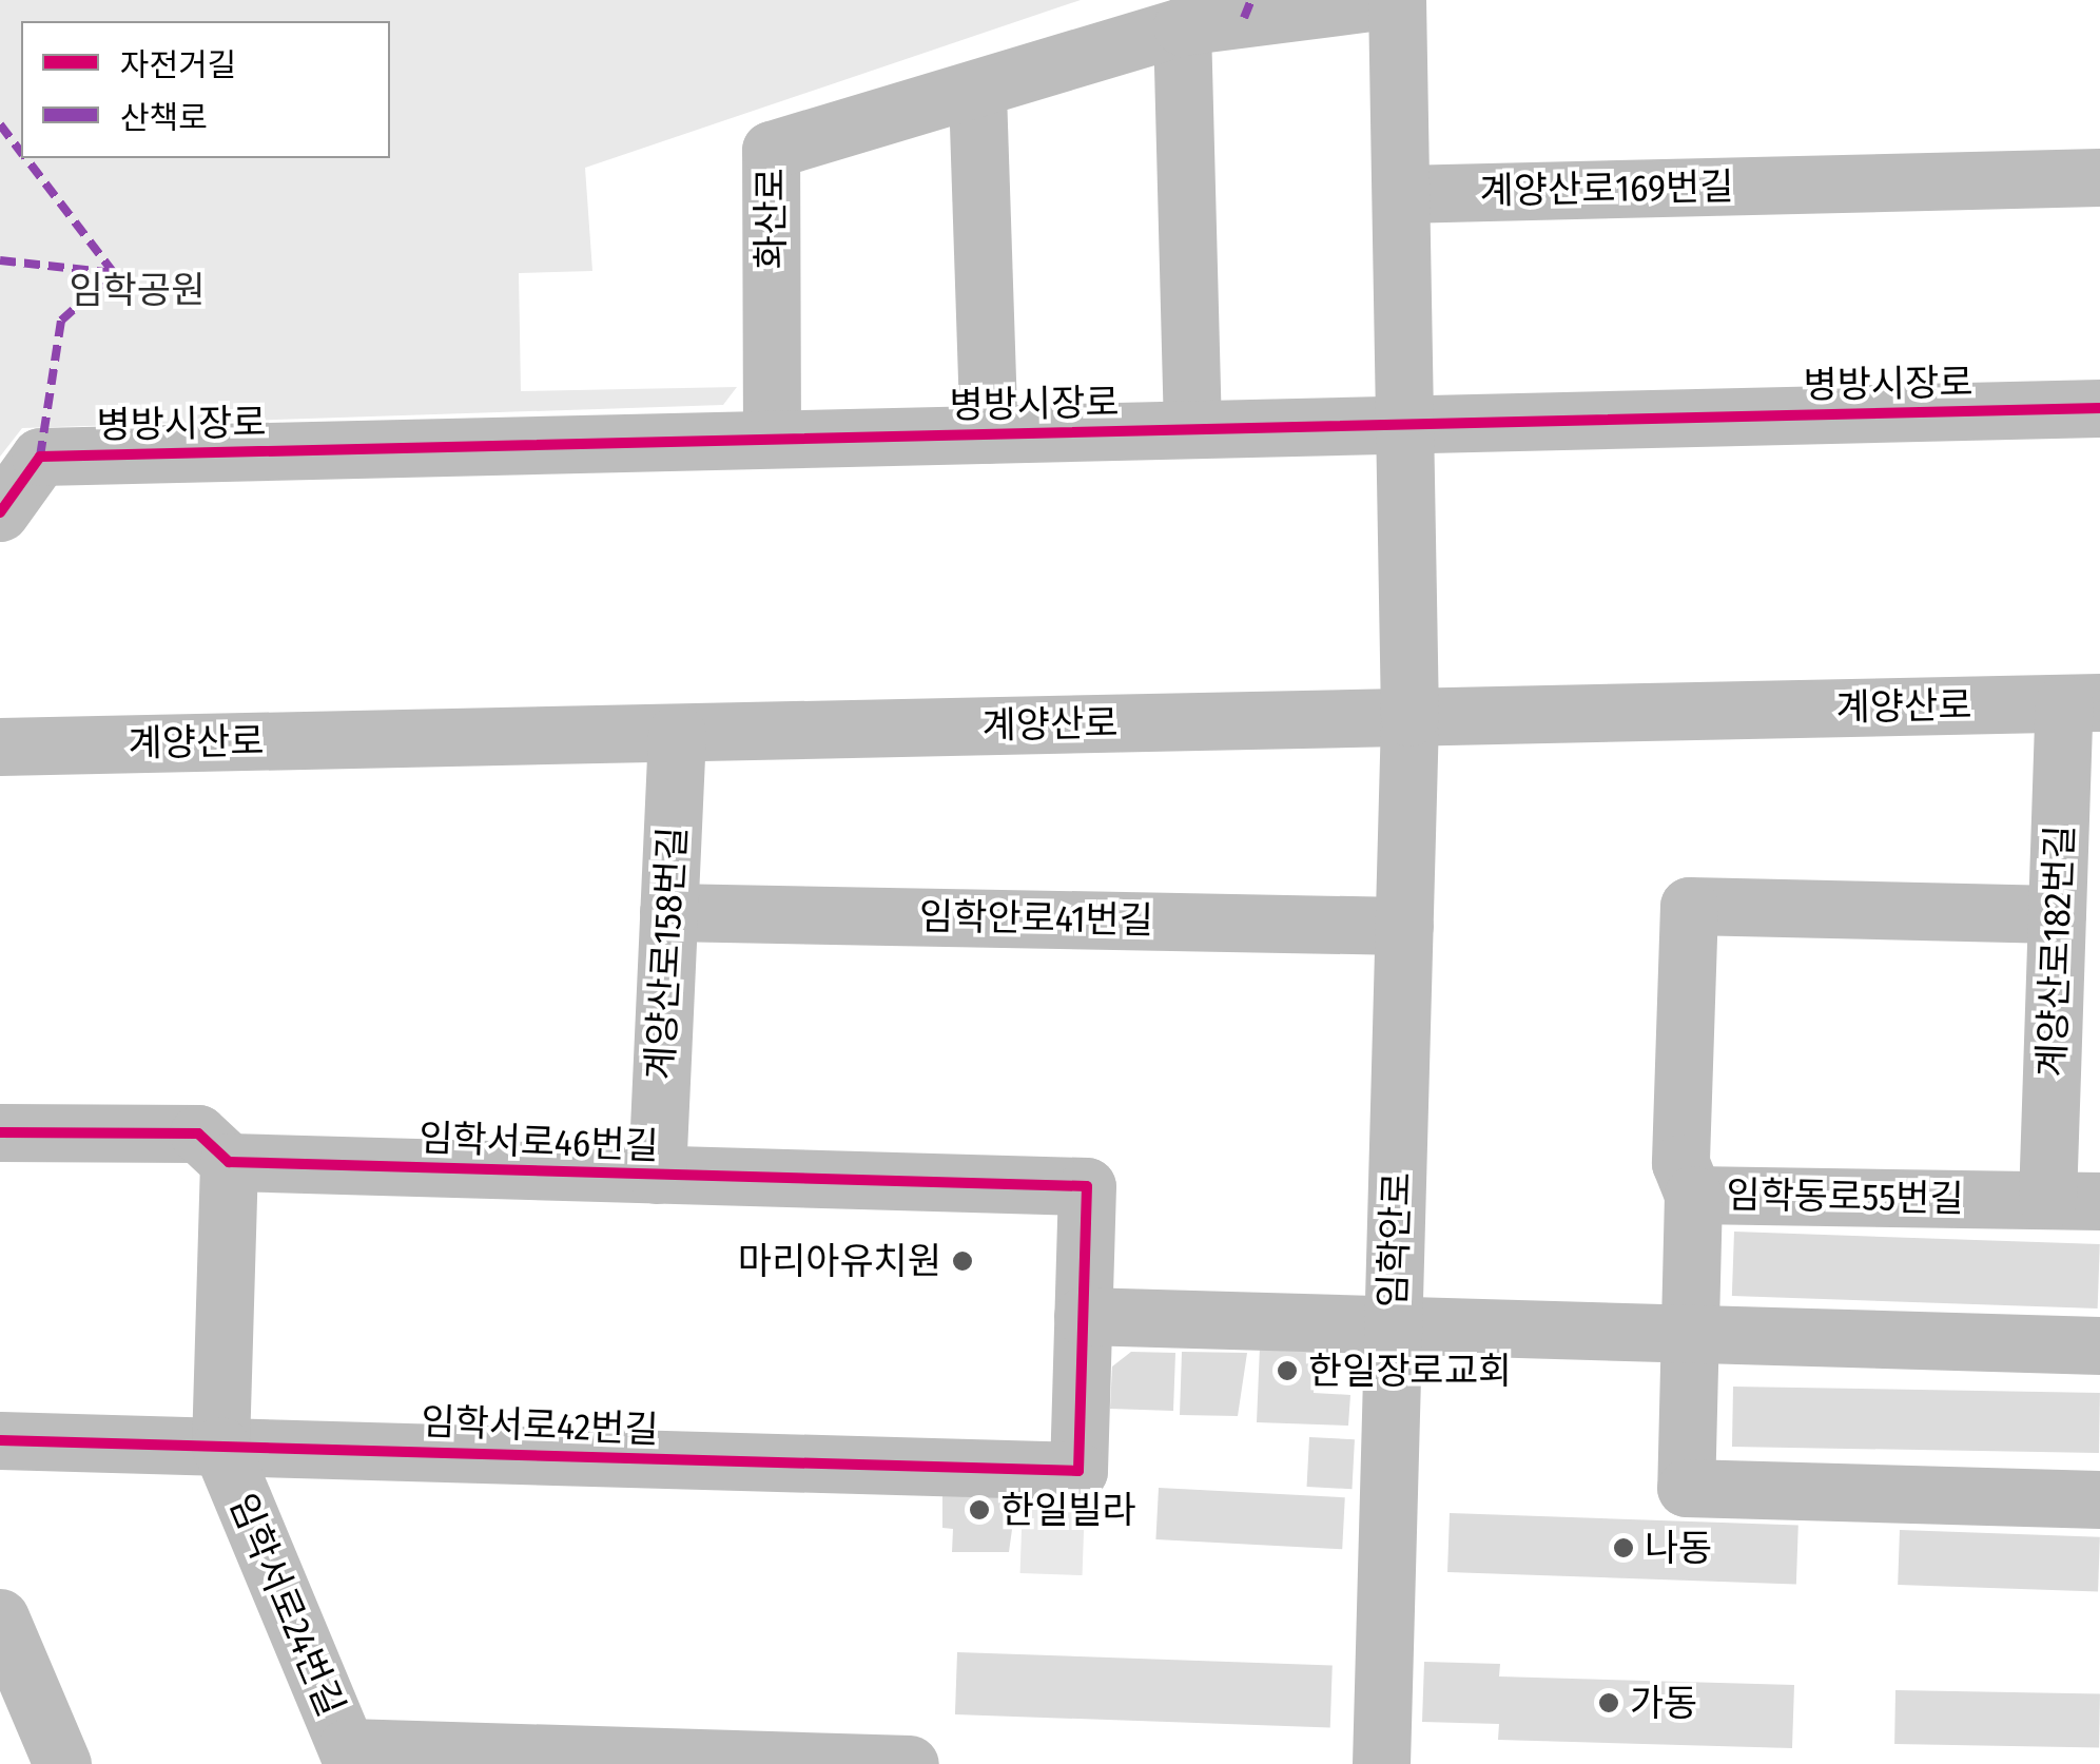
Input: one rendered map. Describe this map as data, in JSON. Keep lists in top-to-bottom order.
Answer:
{
  "streets": {
    "street": [
      "계양산로169번길",
      "화산로",
      "병방시장로",
      "계양산로",
      "임학안로41번길",
      "계양산로182번길",
      "계양산로158번길",
      "임학서로46번길",
      "임학동로55번길",
      "임학안로",
      "임학서로42번길",
      "임학서로24번길"
    ]
  },
  "crossings": [
    ["화산로", "병방시장로"],
    ["계양산로", "계양산로182번길"],
    ["계양산로", "계양산로158번길"],
    ["계양산로", "임학안로"],
    ["임학안로41번길", "계양산로158번길"],
    ["임학안로41번길", "임학안로"],
    ["계양산로182번길", "임학동로55번길"],
    ["계양산로158번길", "임학서로46번길"],
    ["임학서로46번길", "임학서로42번길"],
    ["임학서로42번길", "임학서로24번길"]
  ],
  "parks": ["임학공원"],
  "places": [
    "마리아유치원",
    "한일장로교회",
    "한일빌라",
    "나동",
    "가동"
  ],
  "legend": ["자전거길", "산책로"]
}
